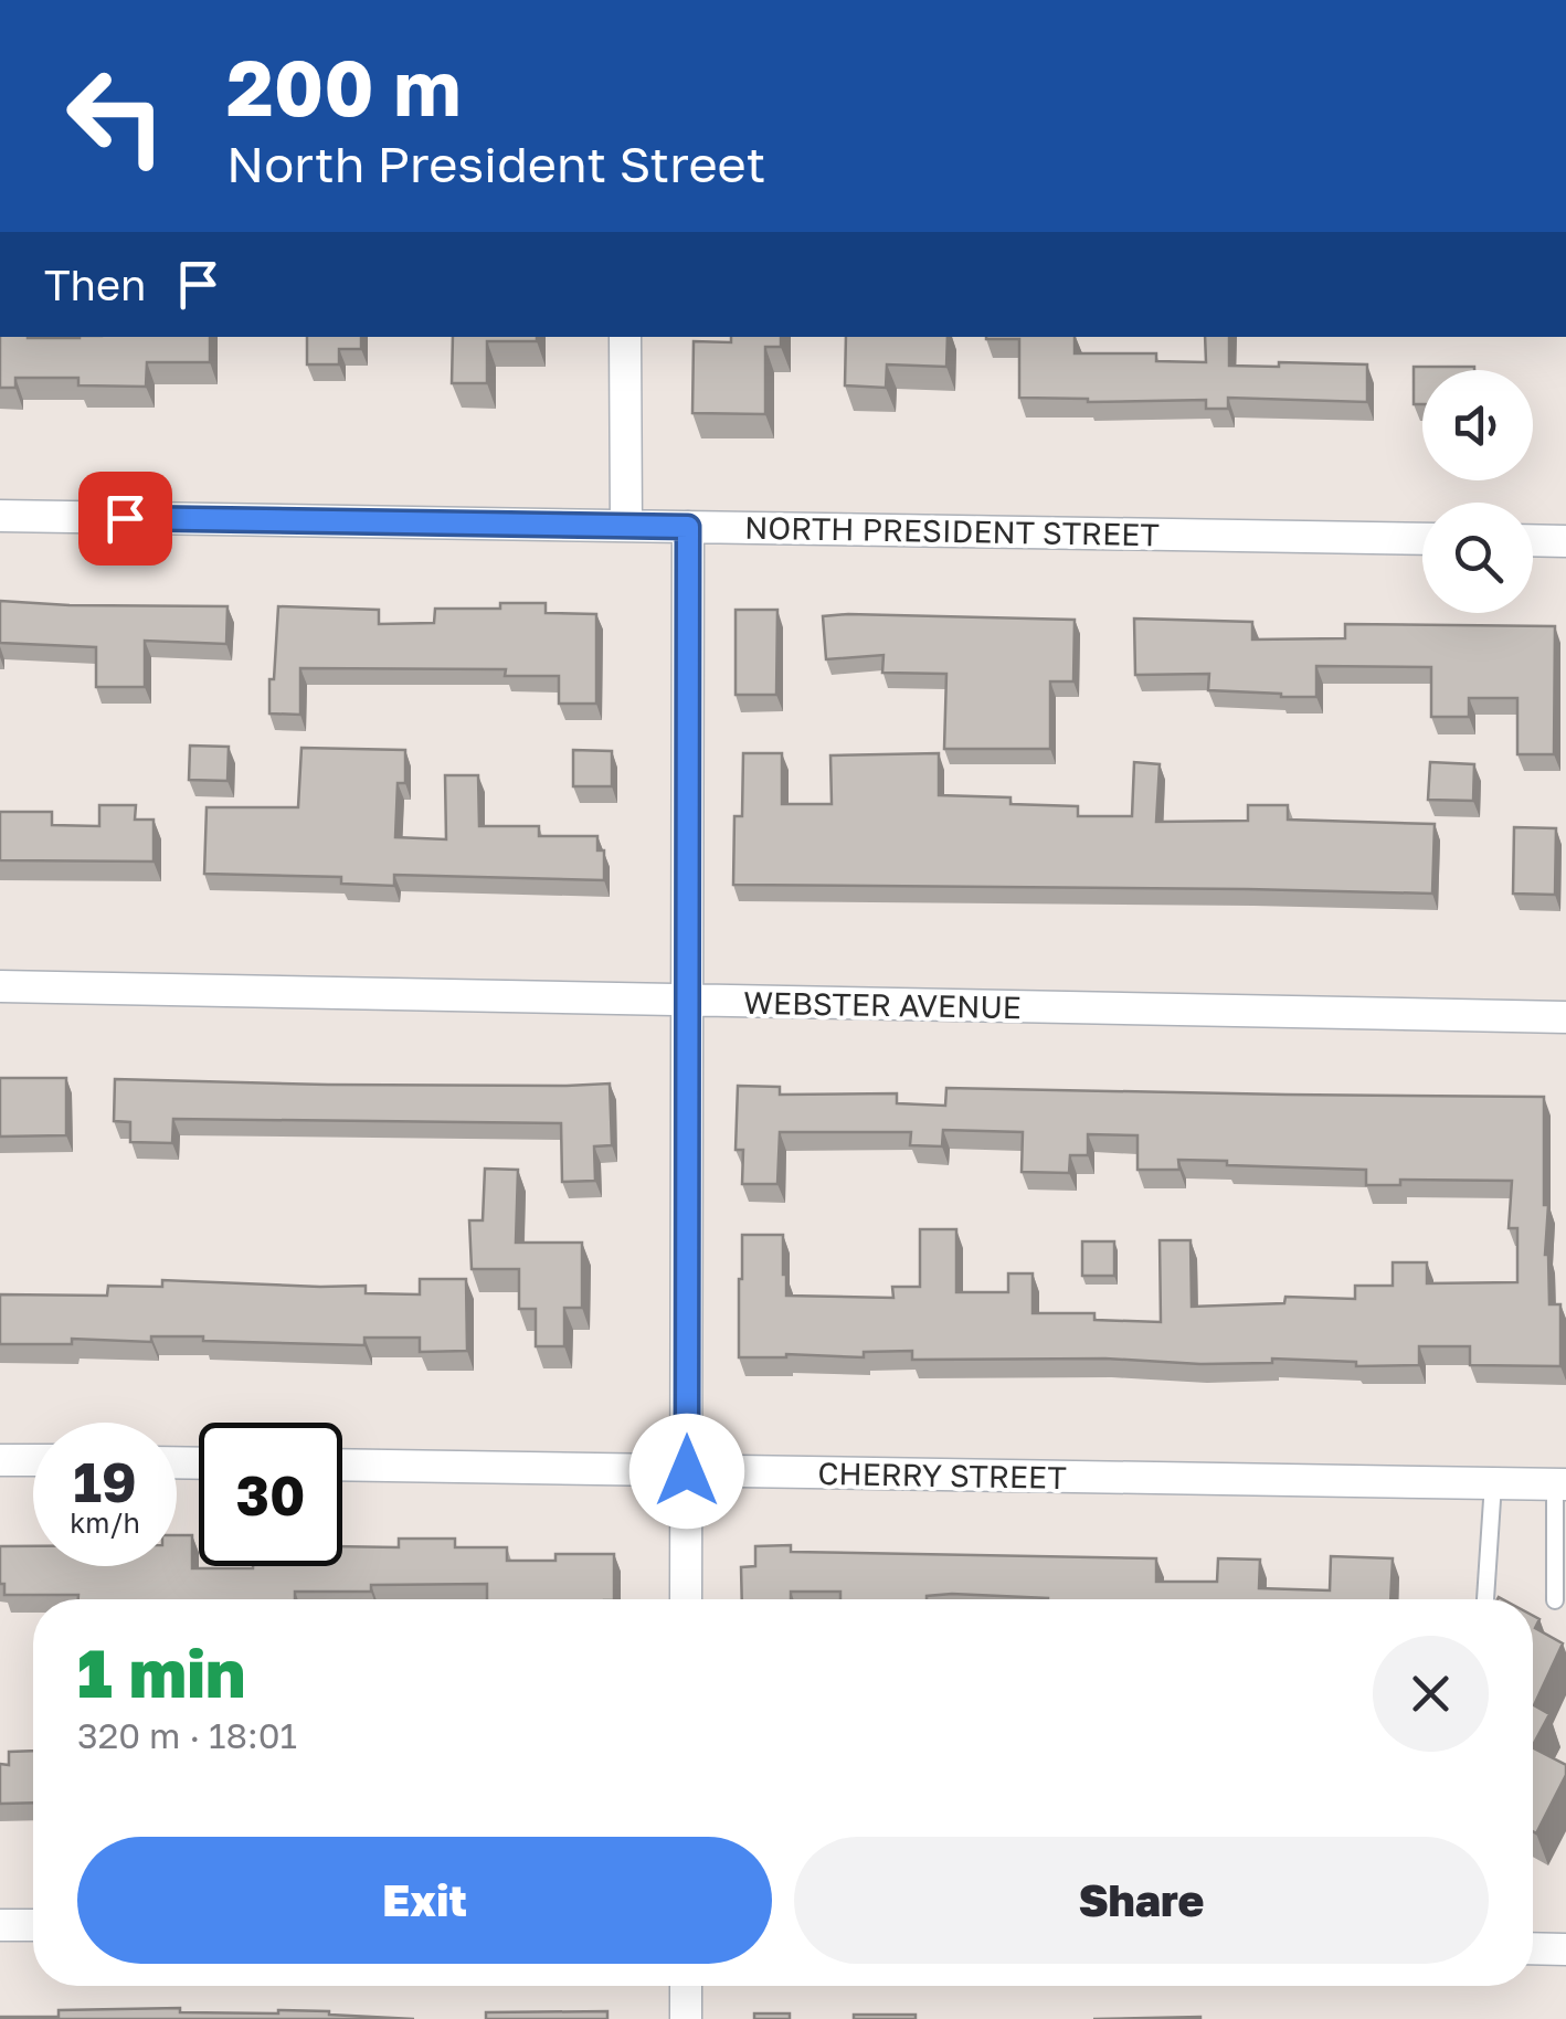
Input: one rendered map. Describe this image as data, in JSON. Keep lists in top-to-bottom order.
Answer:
{
  "streets": {
    "street": ["NORTH PRESIDENT STREET", "WEBSTER AVENUE", "CHERRY STREET"]
  },
  "page": {
    "turn": ["200 m", "North President Street"],
    "then": "Then",
    "speed": "19 km/h",
    "limit": "30",
    "heading": ["1 min", "320 m · 18:01"],
    "buttons": ["Exit", "Share"]
  }
}
